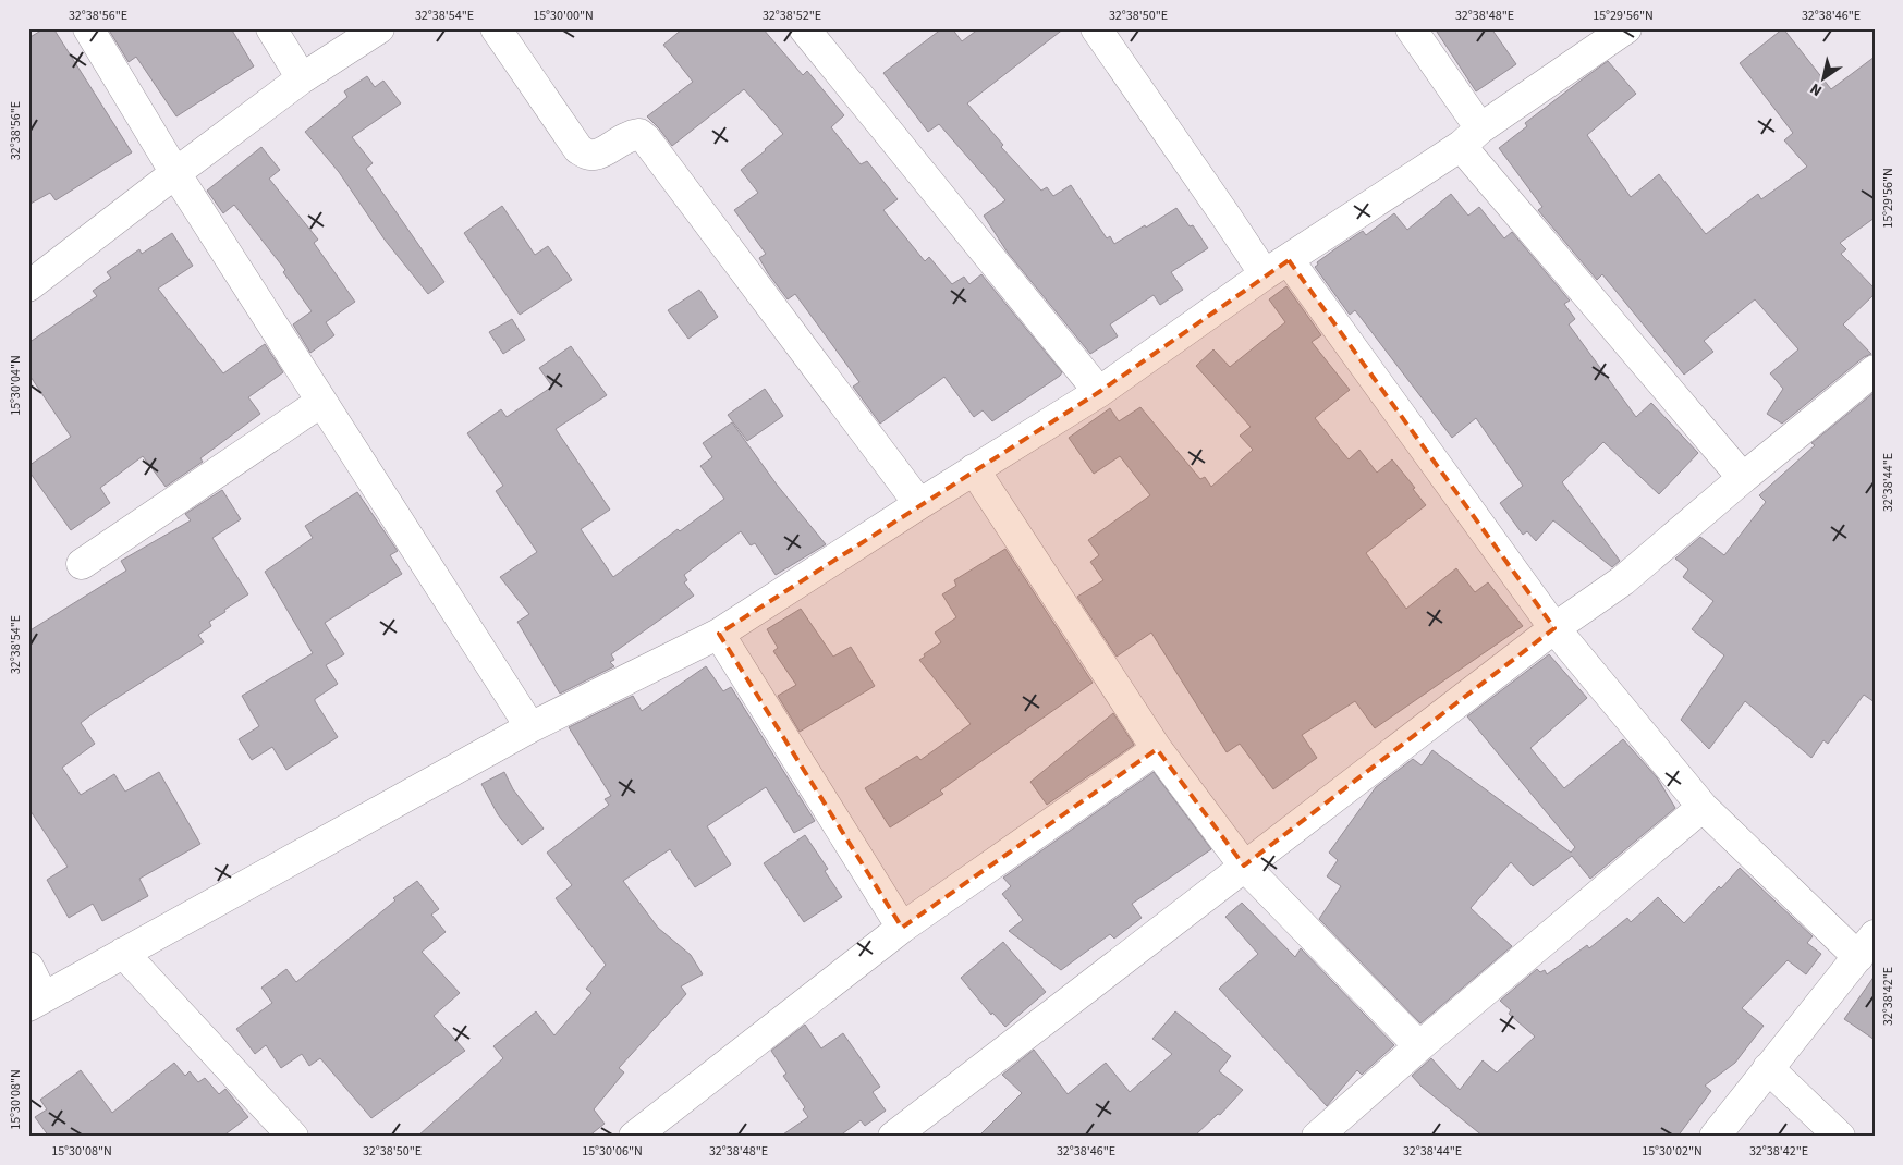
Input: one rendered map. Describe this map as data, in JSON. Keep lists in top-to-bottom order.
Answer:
{
  "north": "bottom left",
  "coordinates": [
    "32°38'56\"E",
    "32°38'54\"E",
    "15°30'00\"N",
    "32°38'52\"E",
    "32°38'50\"E",
    "32°38'48\"E",
    "15°29'56\"N",
    "32°38'46\"E",
    "15°30'04\"N",
    "32°38'44\"E",
    "32°38'42\"E",
    "15°30'08\"N",
    "15°30'06\"N",
    "15°30'02\"N"
  ]
}
